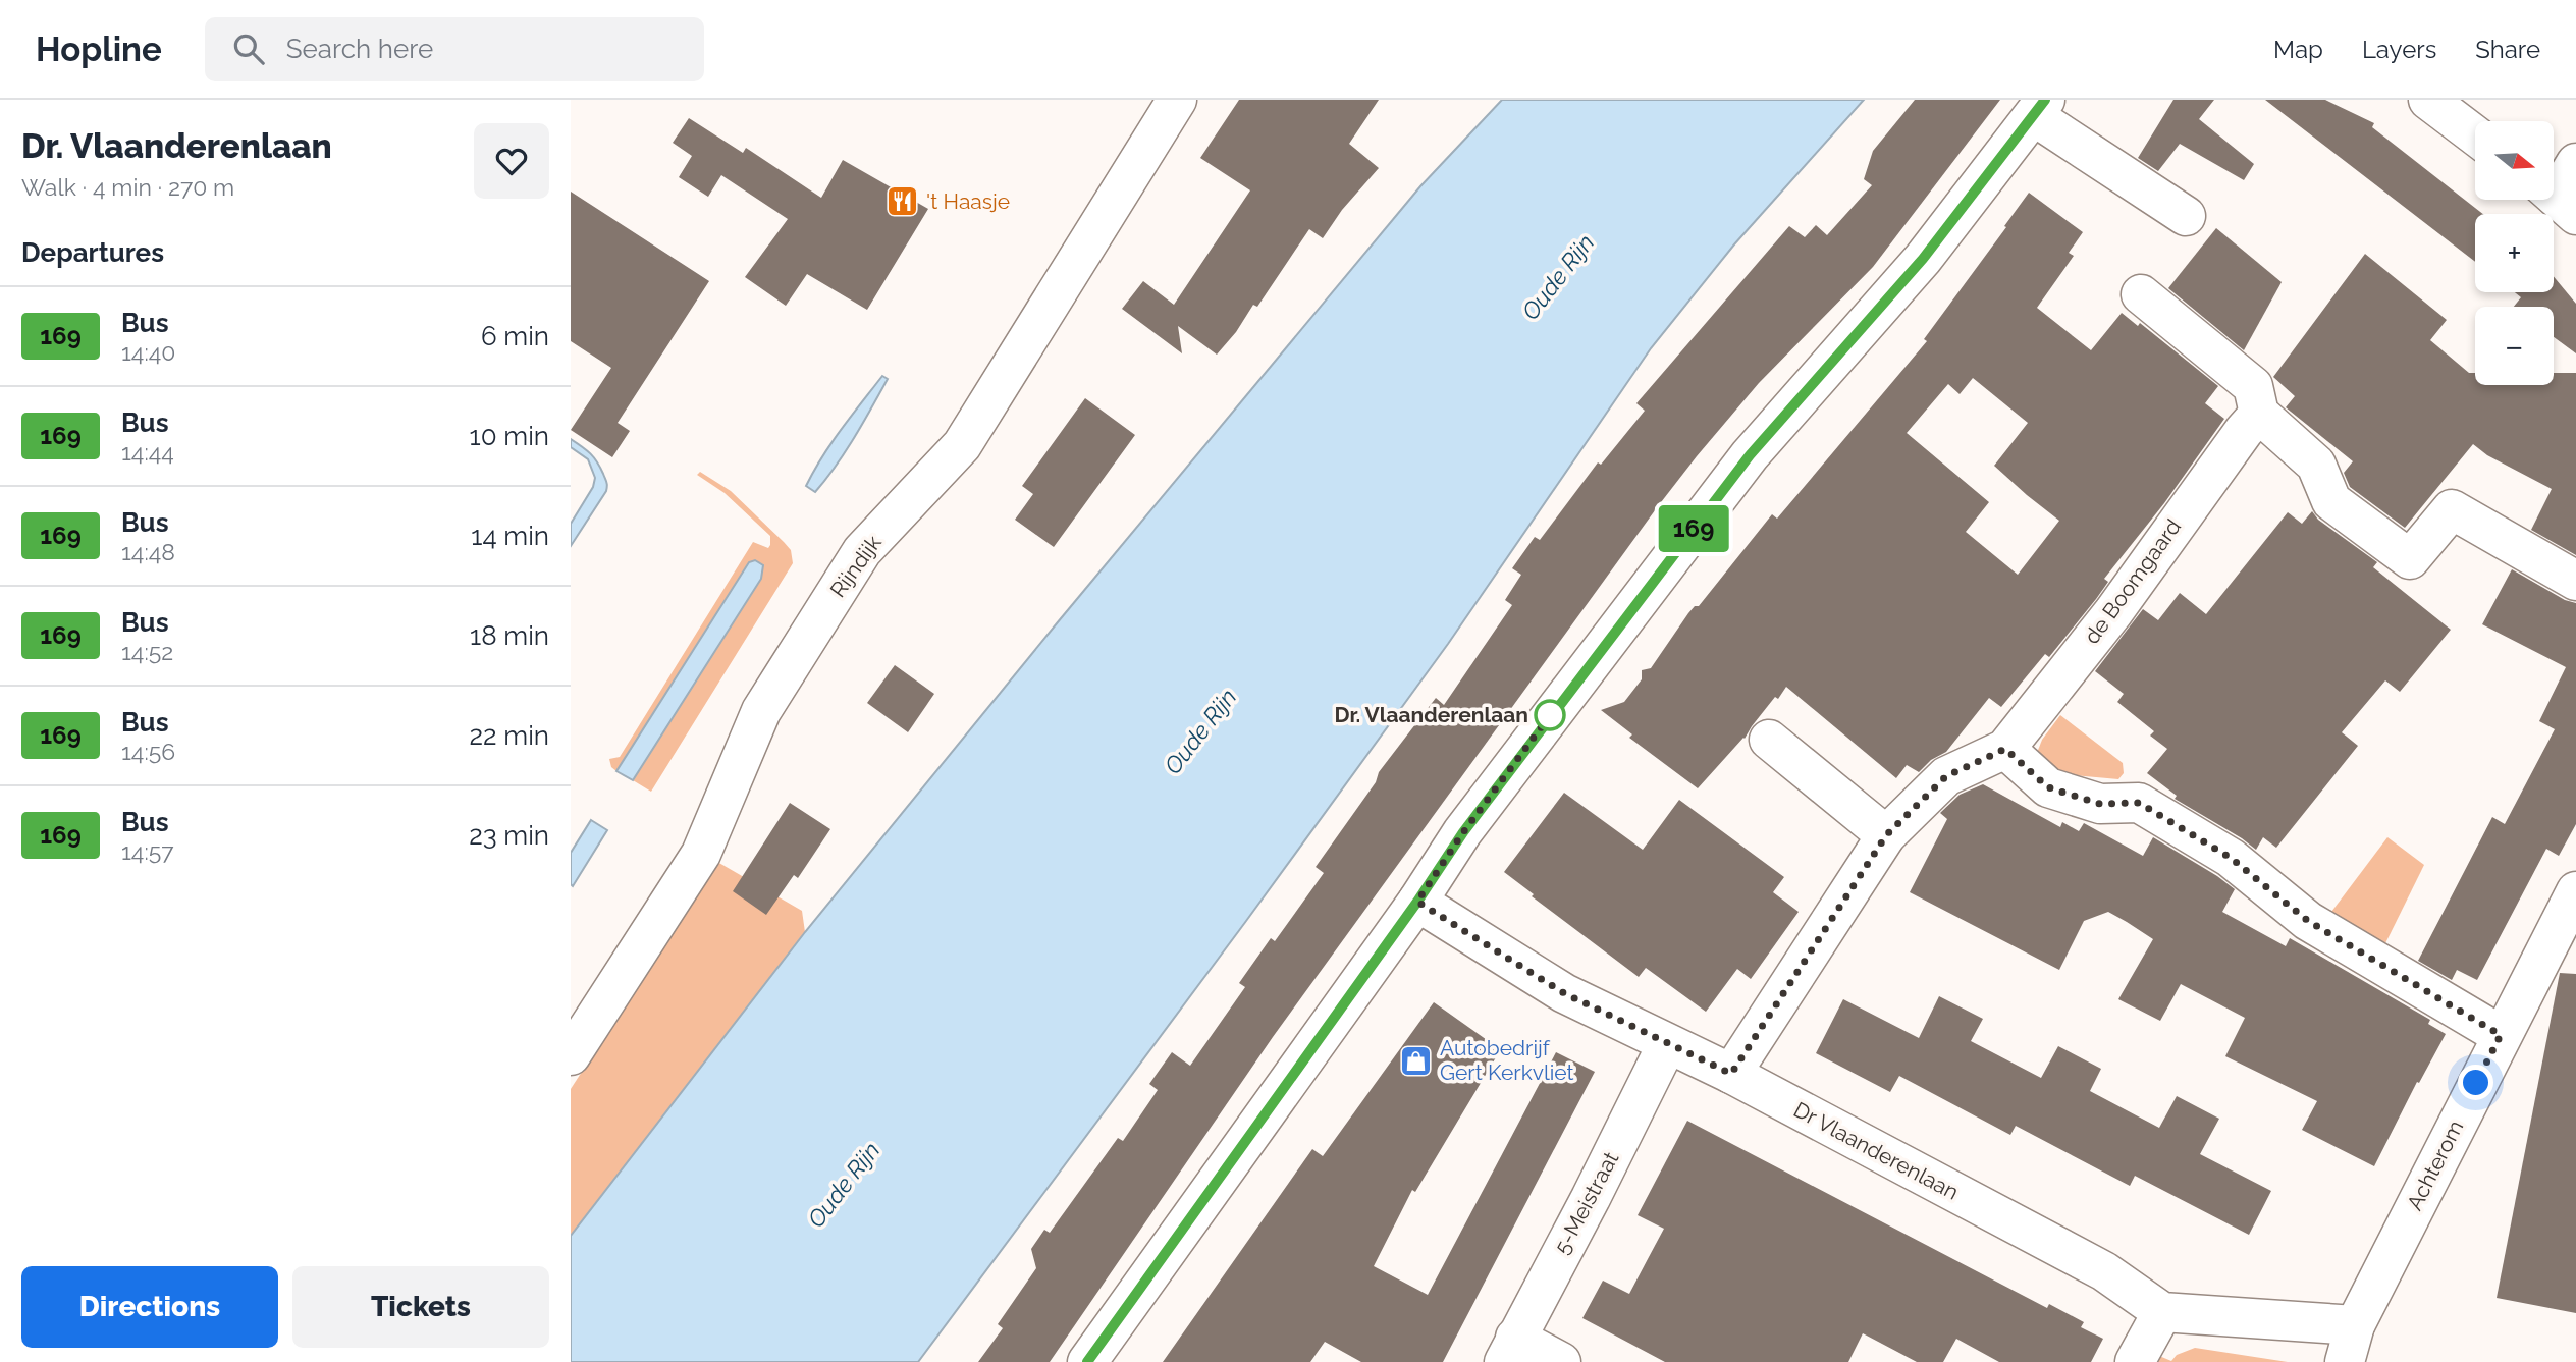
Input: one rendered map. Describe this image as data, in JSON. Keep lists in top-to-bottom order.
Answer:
{
  "streets": {
    "street": [
      "Rijndijk",
      "de Boomgaard",
      "Dr Vlaanderenlaan",
      "Achterom",
      "5-Meistraat"
    ]
  },
  "crossings": [
    ["de Boomgaard", "Dr Vlaanderenlaan"],
    ["Dr Vlaanderenlaan", "5-Meistraat"]
  ],
  "water": ["Oude Rijn"],
  "places": {
    "restaurant": ["'t Haasje"],
    "other": ["Dr. Vlaanderenlaan"],
    "shop": ["Autobedrijf Gert Kerkvliet"]
  },
  "lines": ["bus line 169"],
  "north": "right",
  "page": {
    "header": "Hopline",
    "search": "Search here",
    "nav": ["Map", "Layers", "Share"],
    "heading": [
      ["Dr. Vlaanderenlaan", "Walk · 4 min · 270 m"],
      "Departures"
    ],
    "on_map": "169",
    "map_buttons": ["+", "−"],
    "list": [
      {
        "mark": "169",
        "name": "Bus",
        "note": "14:40",
        "value": "6 min"
      },
      {
        "mark": "169",
        "name": "Bus",
        "note": "14:44",
        "value": "10 min"
      },
      {
        "mark": "169",
        "name": "Bus",
        "note": "14:48",
        "value": "14 min"
      },
      {
        "mark": "169",
        "name": "Bus",
        "note": "14:52",
        "value": "18 min"
      },
      {
        "mark": "169",
        "name": "Bus",
        "note": "14:56",
        "value": "22 min"
      },
      {
        "mark": "169",
        "name": "Bus",
        "note": "14:57",
        "value": "23 min"
      }
    ],
    "buttons": ["Directions", "Tickets"]
  }
}
